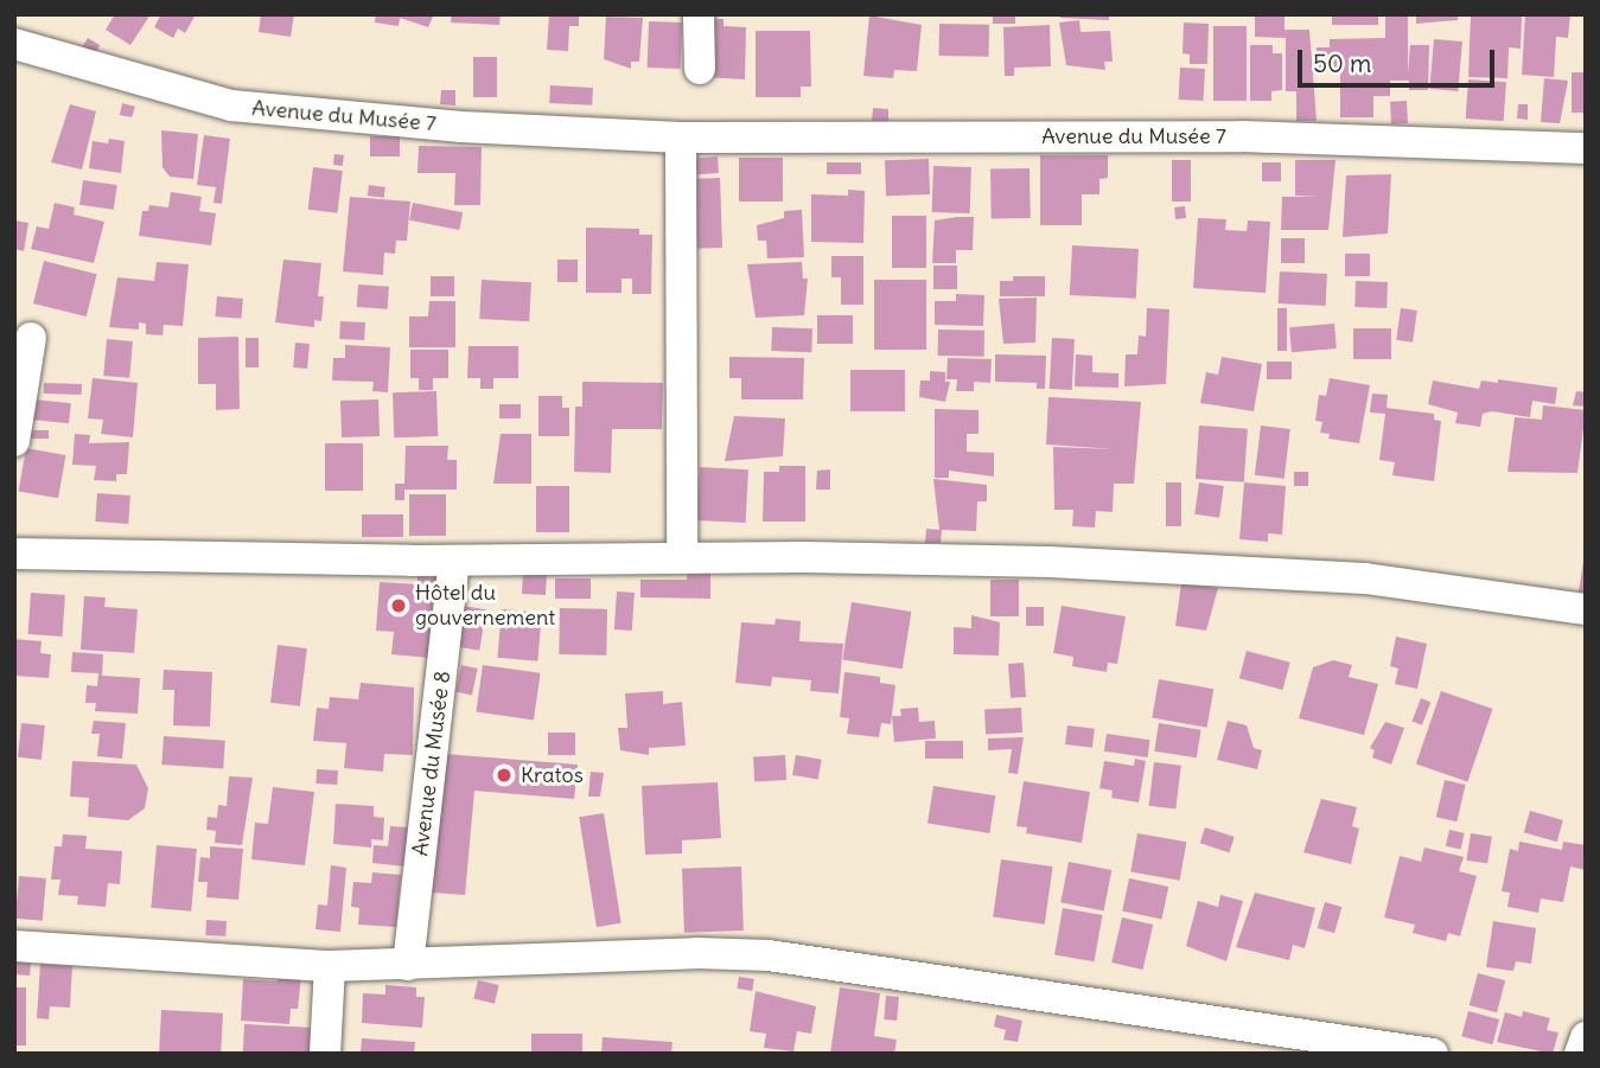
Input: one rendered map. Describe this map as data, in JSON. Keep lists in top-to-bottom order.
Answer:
{
  "streets": {
    "street": ["Avenue du Musée 7", "Avenue du Musée 8"]
  },
  "places": ["Hôtel du gouvernement", "Kratos"],
  "scale_bar": "50 m"
}
